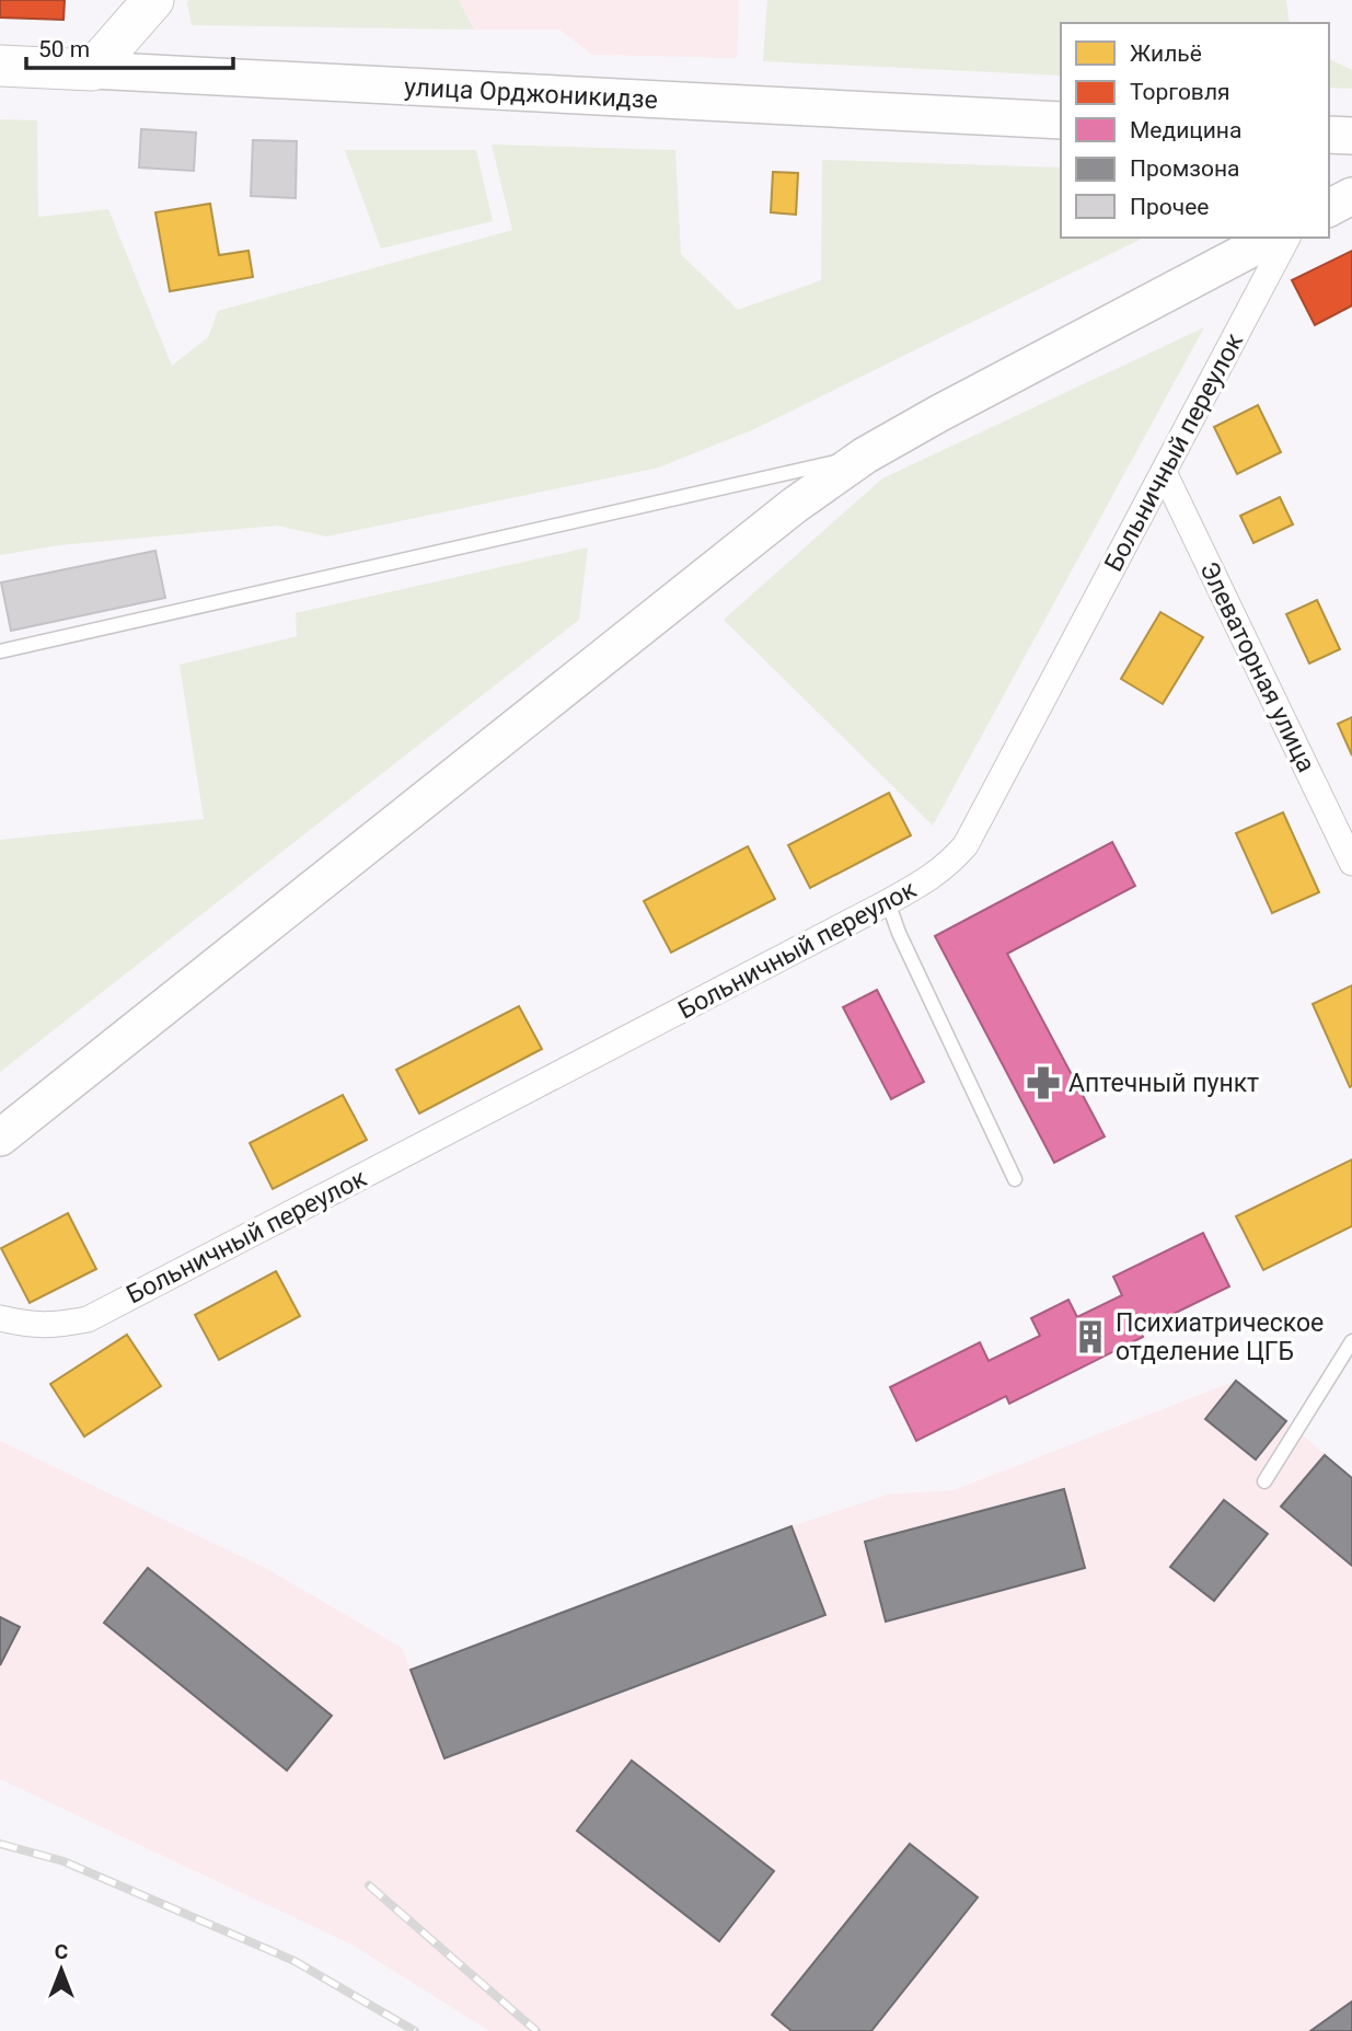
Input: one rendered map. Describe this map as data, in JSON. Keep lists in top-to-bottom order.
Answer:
{
  "streets": {
    "main road": ["улица Орджоникидзе"],
    "street": ["Больничный переулок", "Элеваторная улица"]
  },
  "crossings": [
    ["Больничный переулок", "Элеваторная улица"]
  ],
  "places": {
    "pharmacy": ["Аптечный пункт"],
    "building": ["Психиатрическое отделение ЦГБ"]
  },
  "legend": [
    "Жильё",
    "Торговля",
    "Медицина",
    "Промзона",
    "Прочее"
  ],
  "scale_bar": "50 m",
  "north": "top"
}
